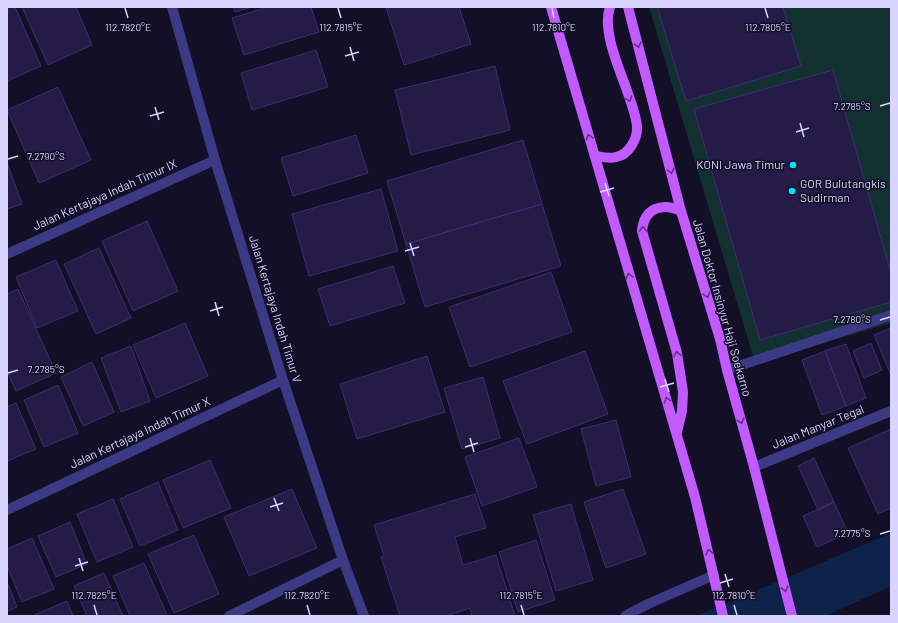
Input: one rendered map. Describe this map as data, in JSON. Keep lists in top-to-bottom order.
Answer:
{
  "streets": {
    "main road": ["Jalan Doktor Insinyur Haji Soekarno"],
    "street": [
      "Jalan Kertajaya Indah Timur IX",
      "Jalan Kertajaya Indah Timur V",
      "Jalan Manyar Tegal",
      "Jalan Kertajaya Indah Timur X"
    ]
  },
  "crossings": [
    ["Jalan Kertajaya Indah Timur IX", "Jalan Kertajaya Indah Timur V"],
    ["Jalan Doktor Insinyur Haji Soekarno", "Jalan Manyar Tegal"],
    ["Jalan Kertajaya Indah Timur V", "Jalan Kertajaya Indah Timur X"]
  ],
  "places": ["KONI Jawa Timur", "GOR Bulutangkis Sudirman"],
  "coordinates": [
    "112.7820°E",
    "112.7815°E",
    "112.7810°E",
    "112.7805°E",
    "7.2785°S",
    "7.2790°S",
    "7.2780°S",
    "7.2775°S",
    "112.7825°E"
  ]
}
